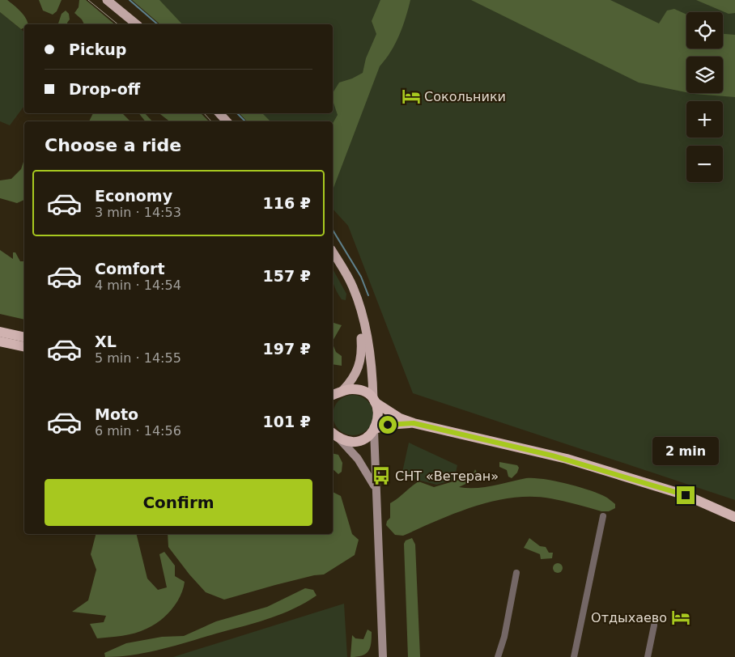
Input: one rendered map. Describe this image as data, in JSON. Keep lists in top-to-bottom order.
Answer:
{
  "places": {
    "hotel": ["Сокольники", "Отдыхаево"],
    "bus stop": ["СНТ «Ветеран»"]
  },
  "page": {
    "map_buttons": ["+", "−"],
    "banner": ["Pickup", "Drop-off"],
    "heading": "Choose a ride",
    "list": [
      {
        "name": "Economy",
        "note": "3 min · 14:53",
        "value": "116 ₽"
      },
      {
        "name": "Comfort",
        "note": "4 min · 14:54",
        "value": "157 ₽"
      },
      {
        "name": "XL",
        "note": "5 min · 14:55",
        "value": "197 ₽"
      },
      {
        "name": "Moto",
        "note": "6 min · 14:56",
        "value": "101 ₽"
      }
    ],
    "bubble": "2 min",
    "buttons": "Confirm"
  }
}
